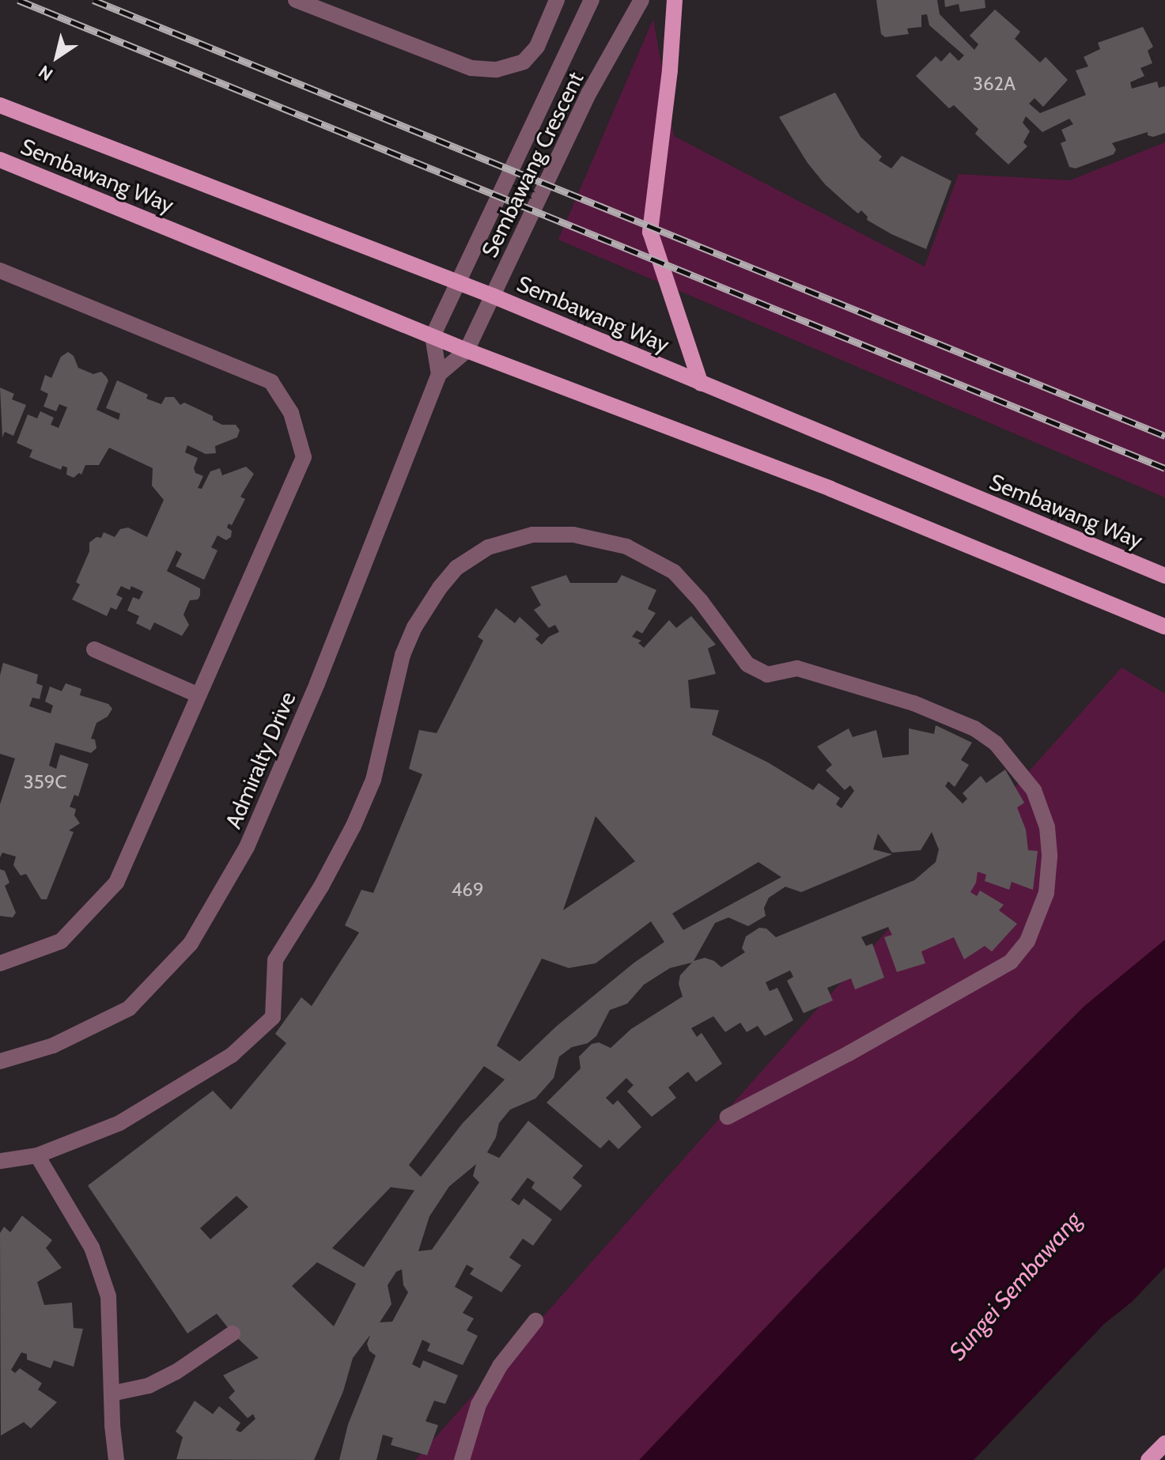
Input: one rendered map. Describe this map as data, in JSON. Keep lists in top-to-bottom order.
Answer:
{
  "streets": {
    "main road": ["Sembawang Way"],
    "street": ["Sembawang Crescent", "Admiralty Drive"]
  },
  "crossings": [
    ["Sembawang Crescent", "Sembawang Way"],
    ["Sembawang Crescent", "Admiralty Drive"],
    ["Sembawang Way", "Admiralty Drive"]
  ],
  "water": ["Sungei Sembawang"],
  "house_numbers": ["362A", "359C", "469"],
  "north": "bottom left"
}
